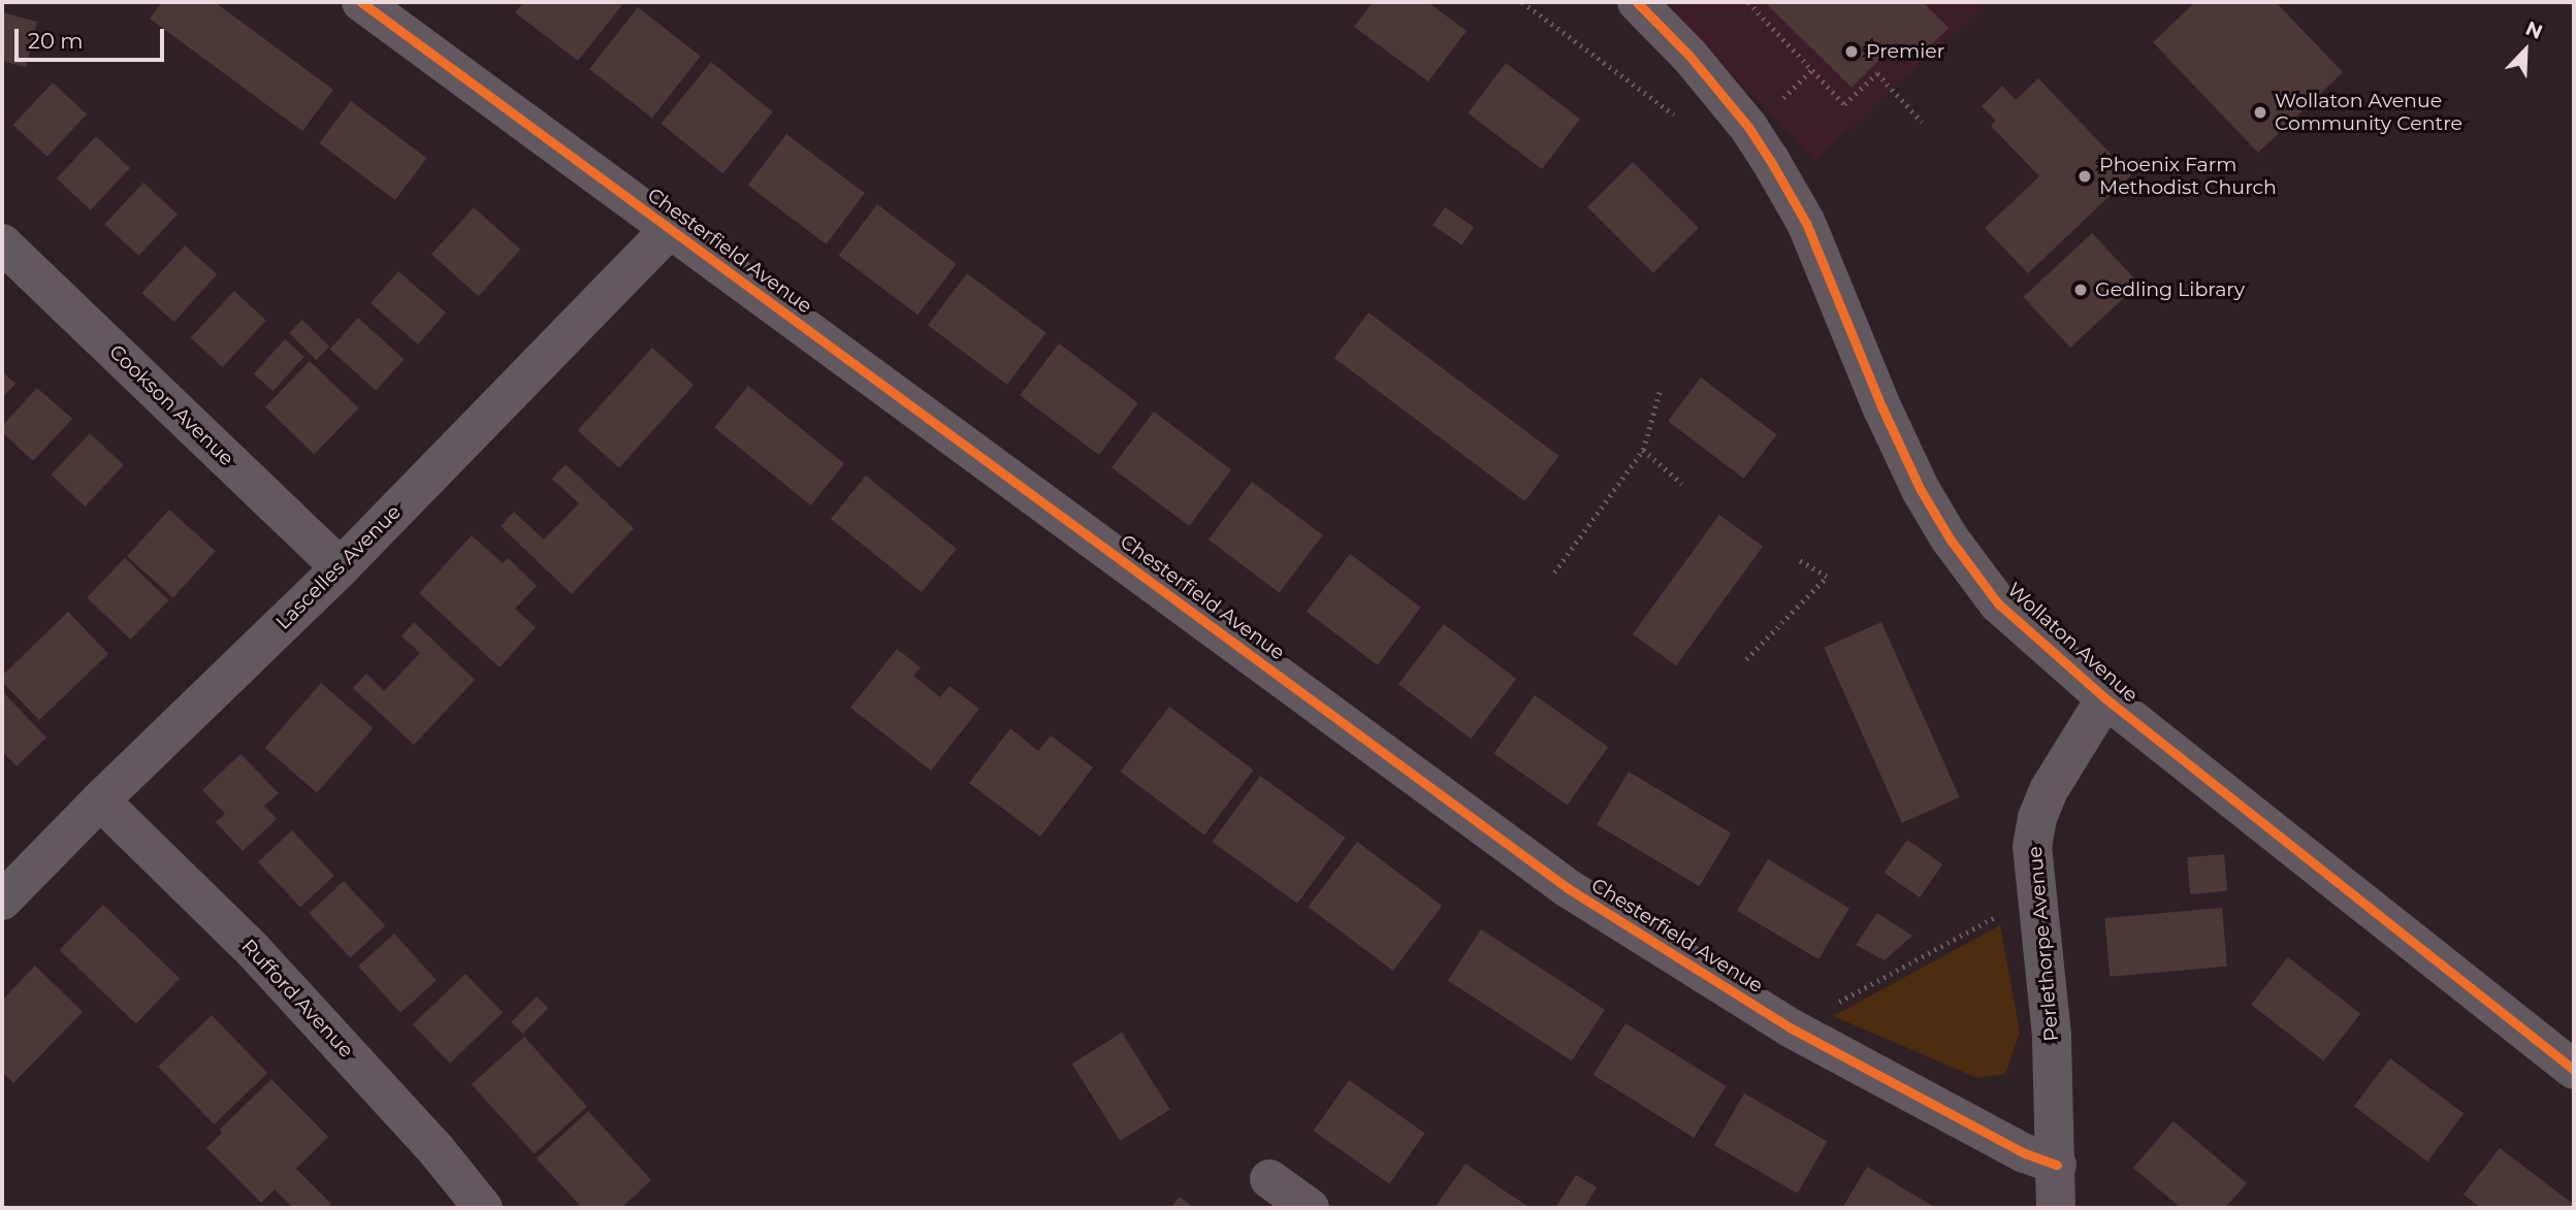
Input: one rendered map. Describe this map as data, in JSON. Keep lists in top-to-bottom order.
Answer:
{
  "streets": {
    "street": [
      "Chesterfield Avenue",
      "Cookson Avenue",
      "Lascelles Avenue",
      "Wollaton Avenue",
      "Perlethorpe Avenue",
      "Rufford Avenue"
    ]
  },
  "crossings": [
    ["Chesterfield Avenue", "Lascelles Avenue"],
    ["Chesterfield Avenue", "Perlethorpe Avenue"],
    ["Cookson Avenue", "Lascelles Avenue"],
    ["Lascelles Avenue", "Rufford Avenue"],
    ["Wollaton Avenue", "Perlethorpe Avenue"]
  ],
  "places": [
    "Premier",
    "Wollaton Avenue Community Centre",
    "Phoenix Farm Methodist Church",
    "Gedling Library"
  ],
  "scale_bar": "20 m",
  "north": "top right"
}
